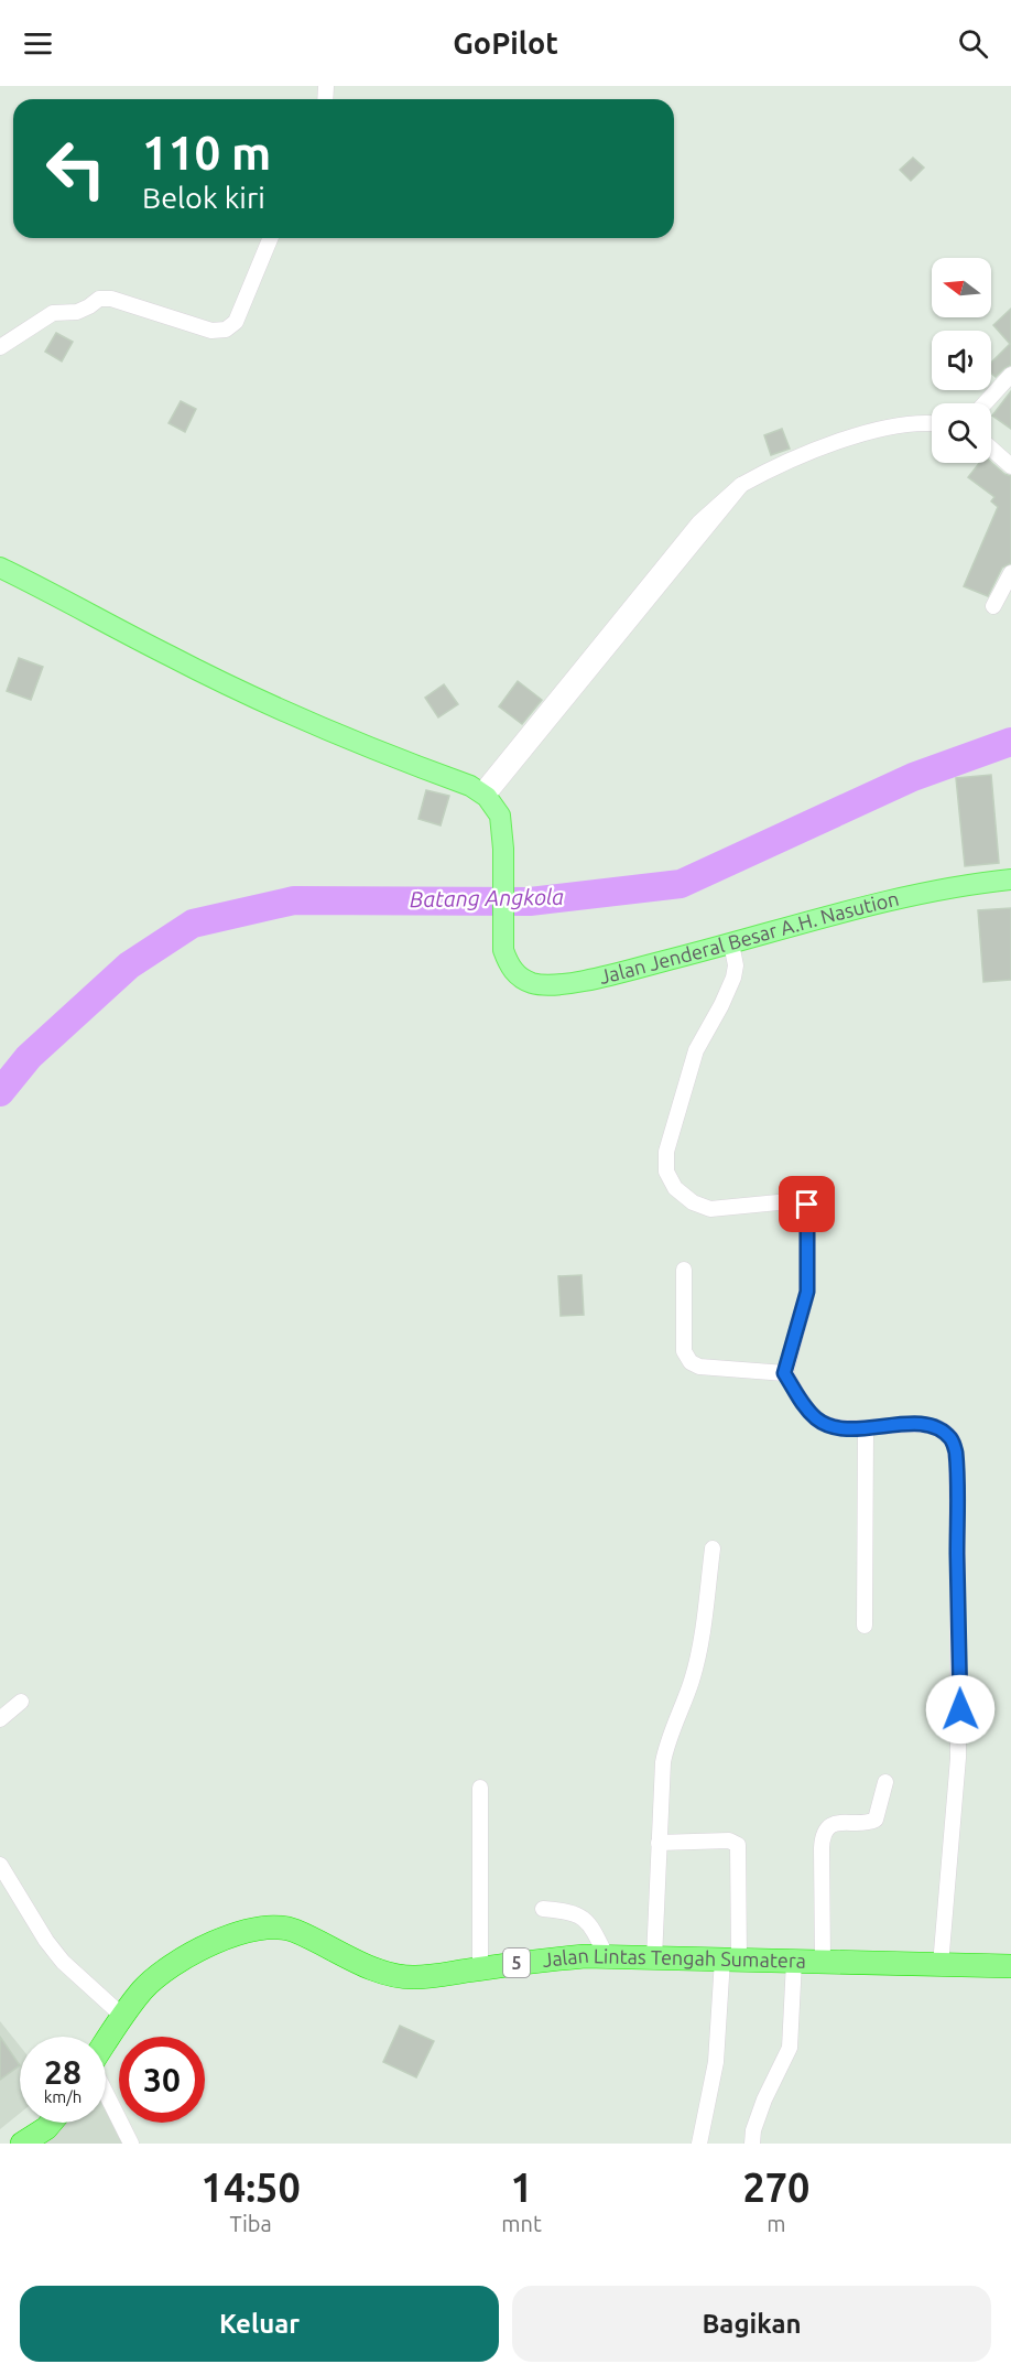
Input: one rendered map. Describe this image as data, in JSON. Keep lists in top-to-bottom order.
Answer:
{
  "streets": {
    "highway": ["Jalan Lintas Tengah Sumatera", "5"],
    "main road": ["Jalan Jenderal Besar A.H. Nasution"]
  },
  "water": ["Batang Angkola"],
  "north": "left",
  "page": {
    "header": "GoPilot",
    "turn": ["110 m", "Belok kiri"],
    "speed": "28 km/h",
    "limit": "30",
    "eta": [
      "14:50",
      "Tiba",
      "1",
      "mnt",
      "270",
      "m"
    ],
    "buttons": ["Keluar", "Bagikan"]
  }
}
